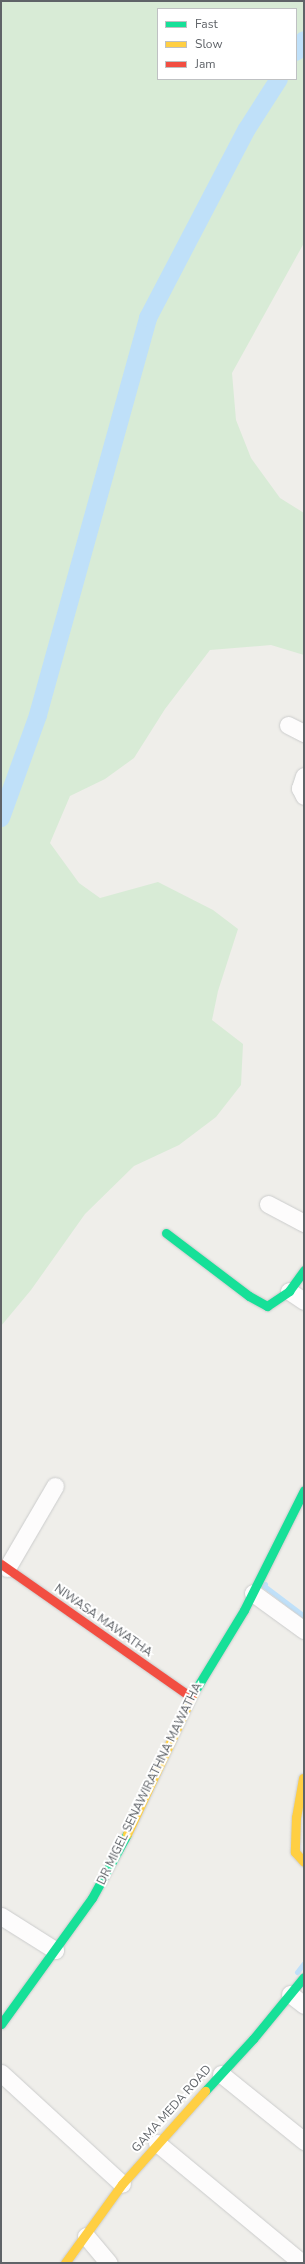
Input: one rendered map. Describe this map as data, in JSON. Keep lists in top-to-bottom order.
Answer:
{
  "streets": {
    "street": ["NIWASA MAWATHA", "DR MIGEL SENAWIRATHNA MAWATHA", "GAMA MEDA ROAD"]
  },
  "crossings": [
    ["NIWASA MAWATHA", "DR MIGEL SENAWIRATHNA MAWATHA"]
  ],
  "legend": ["Fast", "Slow", "Jam"]
}
